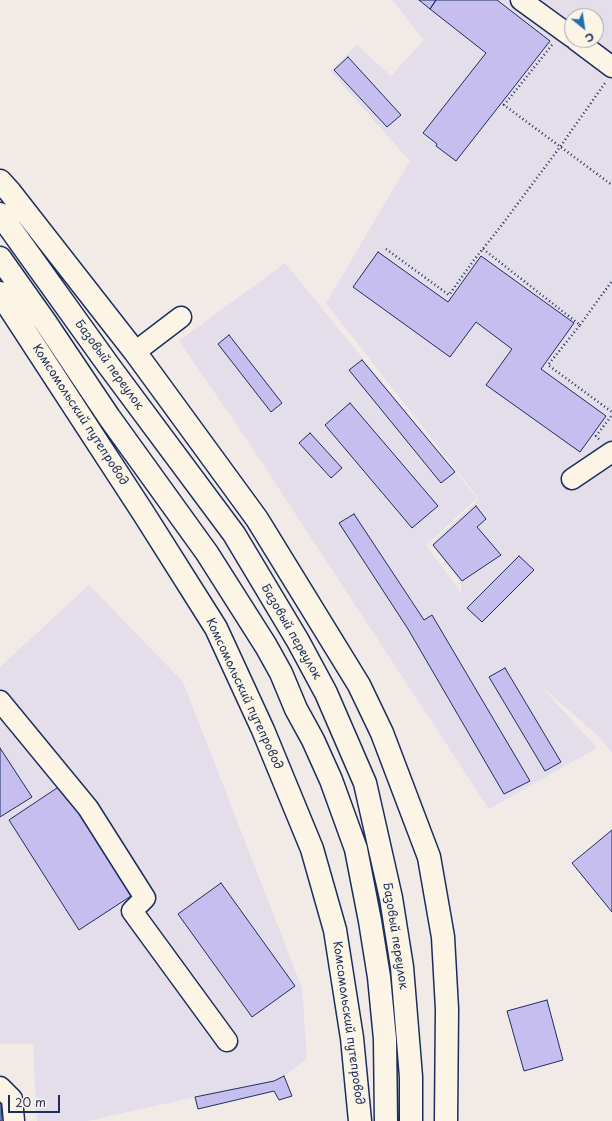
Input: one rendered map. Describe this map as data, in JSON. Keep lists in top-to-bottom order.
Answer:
{
  "streets": {
    "main road": ["Базовый переулок", "Комсомольский путепровод"]
  },
  "scale_bar": "20 m",
  "north": "bottom right"
}
